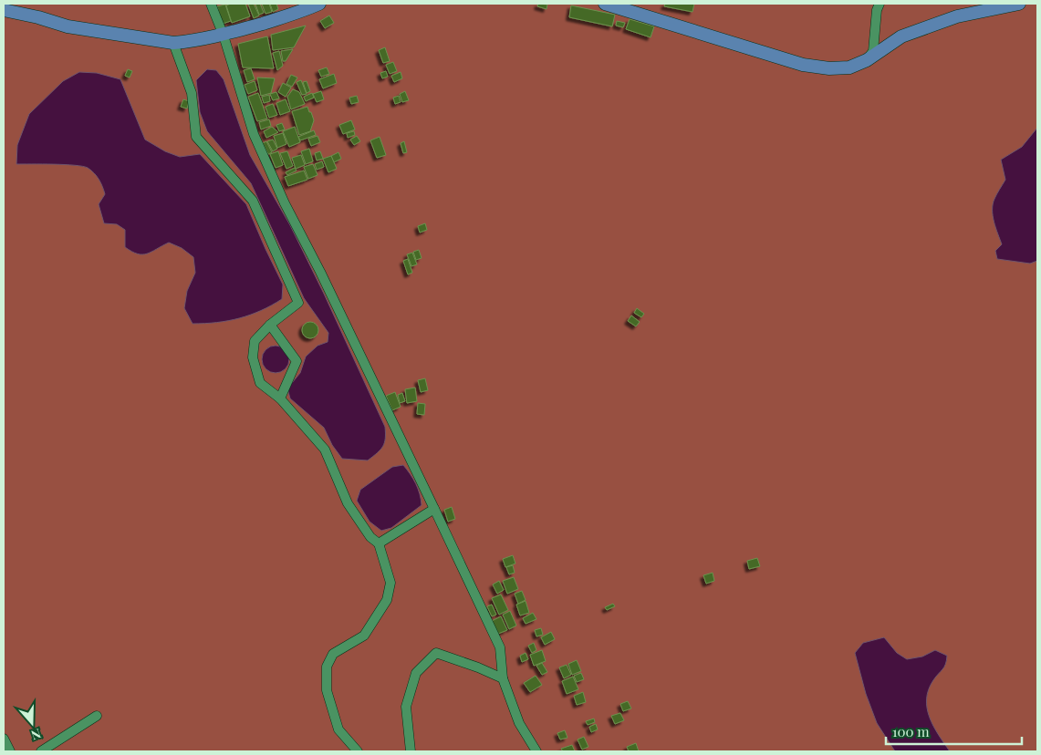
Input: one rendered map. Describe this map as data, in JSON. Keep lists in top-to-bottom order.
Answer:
{
  "scale_bar": "100 m",
  "north": "bottom"
}
